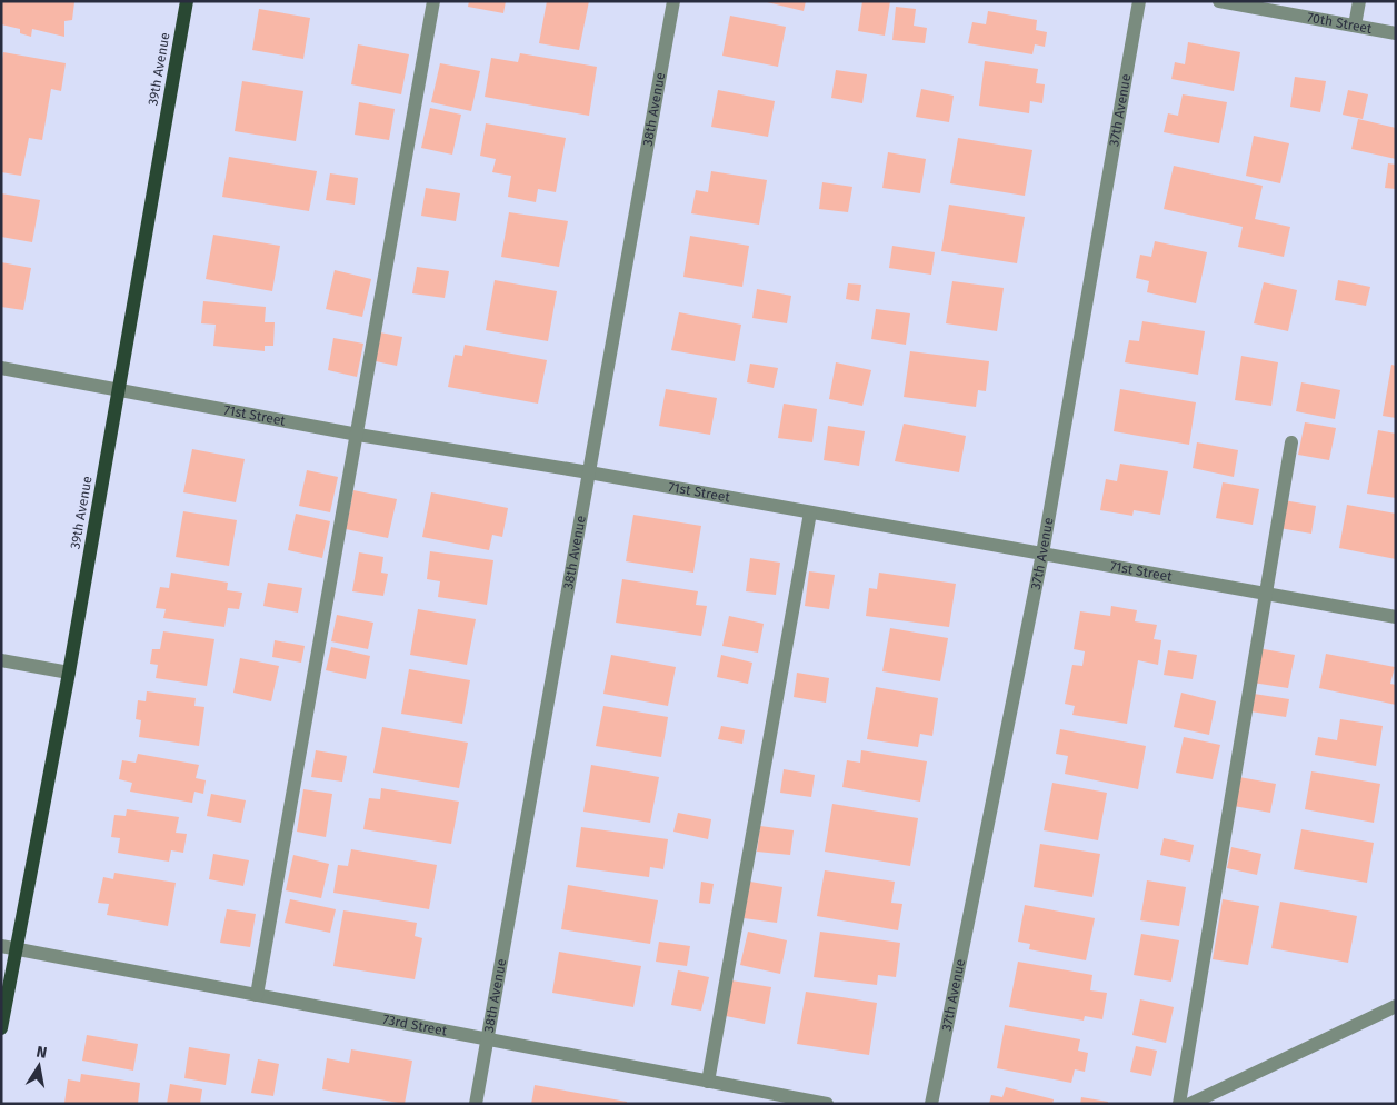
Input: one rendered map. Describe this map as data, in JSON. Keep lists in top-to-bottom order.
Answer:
{
  "streets": {
    "main road": ["39th Avenue"],
    "street": [
      "70th Street",
      "38th Avenue",
      "37th Avenue",
      "71st Street",
      "73rd Street"
    ]
  },
  "crossings": [
    ["39th Avenue", "71st Street"],
    ["39th Avenue", "73rd Street"],
    ["38th Avenue", "71st Street"],
    ["38th Avenue", "73rd Street"],
    ["37th Avenue", "71st Street"]
  ],
  "north": "top"
}
